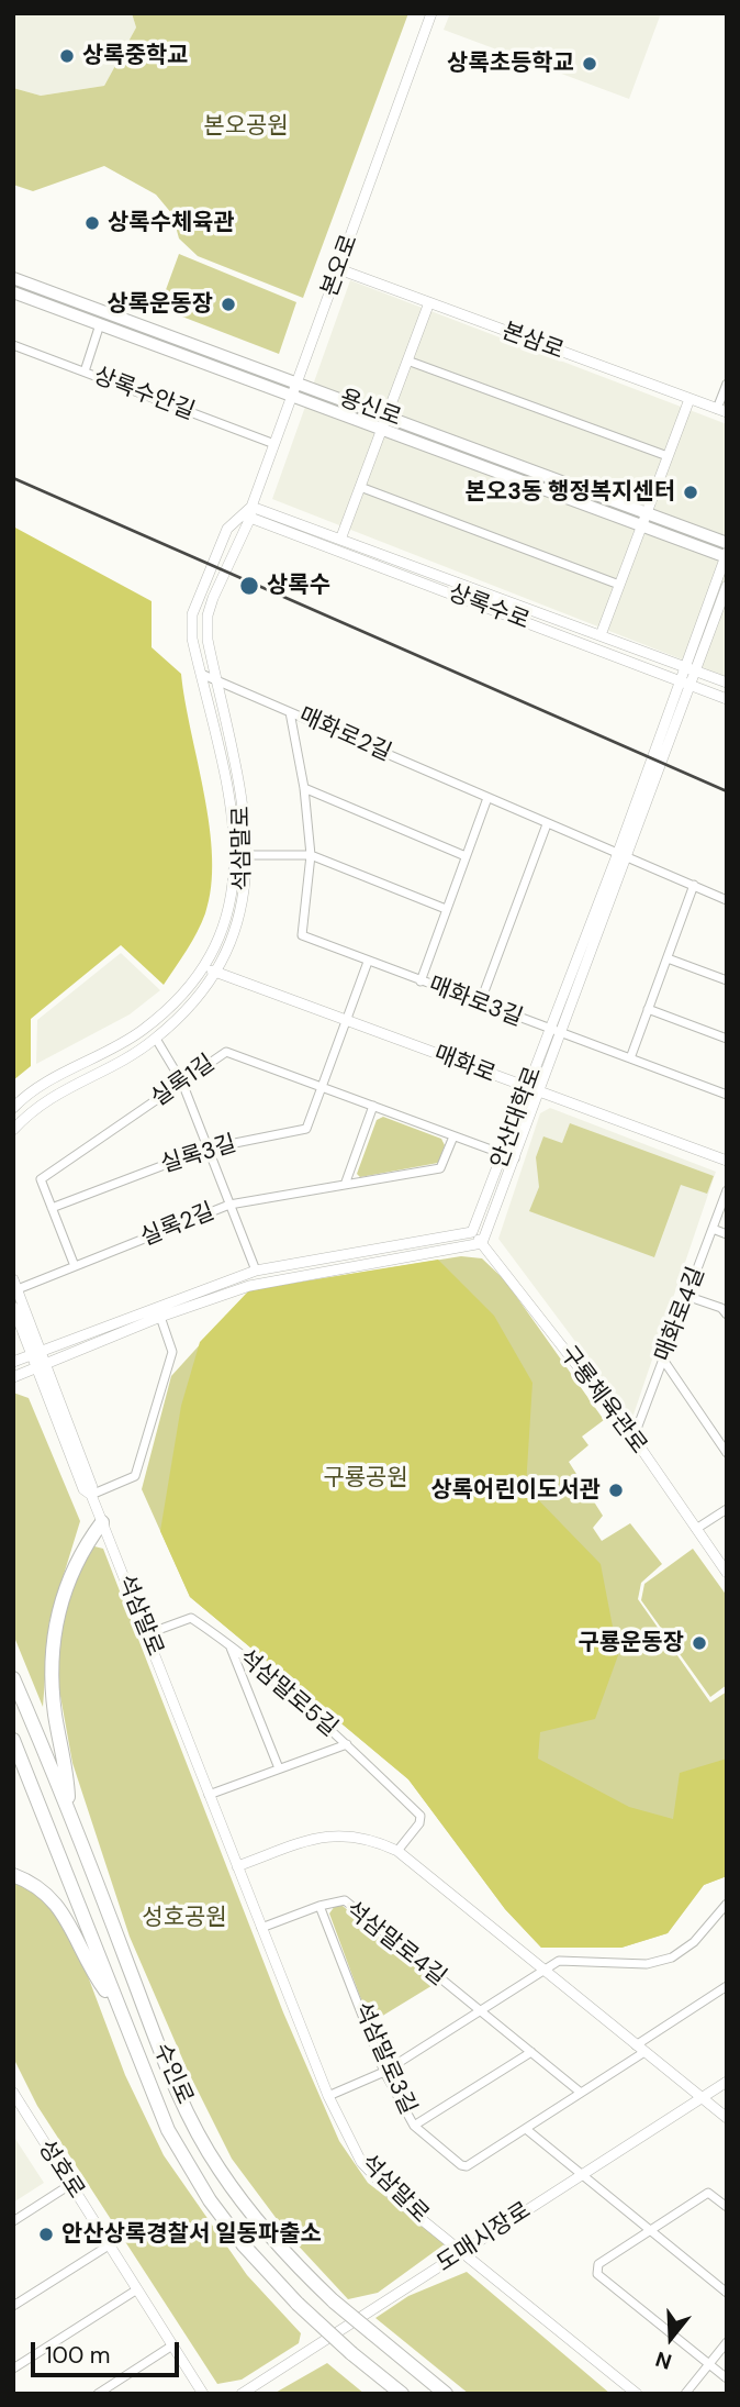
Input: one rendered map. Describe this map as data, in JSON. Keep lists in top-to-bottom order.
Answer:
{
  "streets": {
    "highway": ["수인로"],
    "main road": ["용신로"],
    "street": [
      "본오로",
      "본삼로",
      "상록수안길",
      "상록수로",
      "매화로2길",
      "석삼말로",
      "매화로3길",
      "매화로",
      "실록1길",
      "안산대학로",
      "실록3길",
      "실록2길",
      "매화로4길",
      "구룡체육관로",
      "석삼말로5길",
      "석삼말로4길",
      "석삼말로3길",
      "성호로",
      "도매시장로"
    ]
  },
  "crossings": [
    ["본오로", "본삼로"],
    ["본오로", "상록수안길"],
    ["본오로", "용신로"],
    ["본오로", "상록수로"],
    ["본오로", "석삼말로"],
    ["용신로", "안산대학로"],
    ["상록수로", "석삼말로"],
    ["상록수로", "안산대학로"],
    ["매화로2길", "석삼말로"],
    ["매화로2길", "매화로3길"],
    ["매화로2길", "안산대학로"],
    ["석삼말로", "매화로"],
    ["석삼말로", "실록2길"],
    ["석삼말로", "석삼말로5길"],
    ["석삼말로", "석삼말로4길"],
    ["석삼말로", "도매시장로"],
    ["매화로3길", "안산대학로"],
    ["매화로", "안산대학로"],
    ["실록1길", "안산대학로"],
    ["실록1길", "실록3길"],
    ["실록1길", "실록2길"],
    ["안산대학로", "구룡체육관로"],
    ["매화로4길", "구룡체육관로"],
    ["석삼말로4길", "석삼말로3길"]
  ],
  "parks": ["본오공원", "구룡공원", "성호공원"],
  "places": [
    "상록중학교",
    "상록초등학교",
    "상록수체육관",
    "상록운동장",
    "본오3동 행정복지센터",
    "상록수",
    "상록어린이도서관",
    "구룡운동장",
    "안산상록경찰서 일동파출소"
  ],
  "scale_bar": "100 m",
  "north": "bottom"
}
